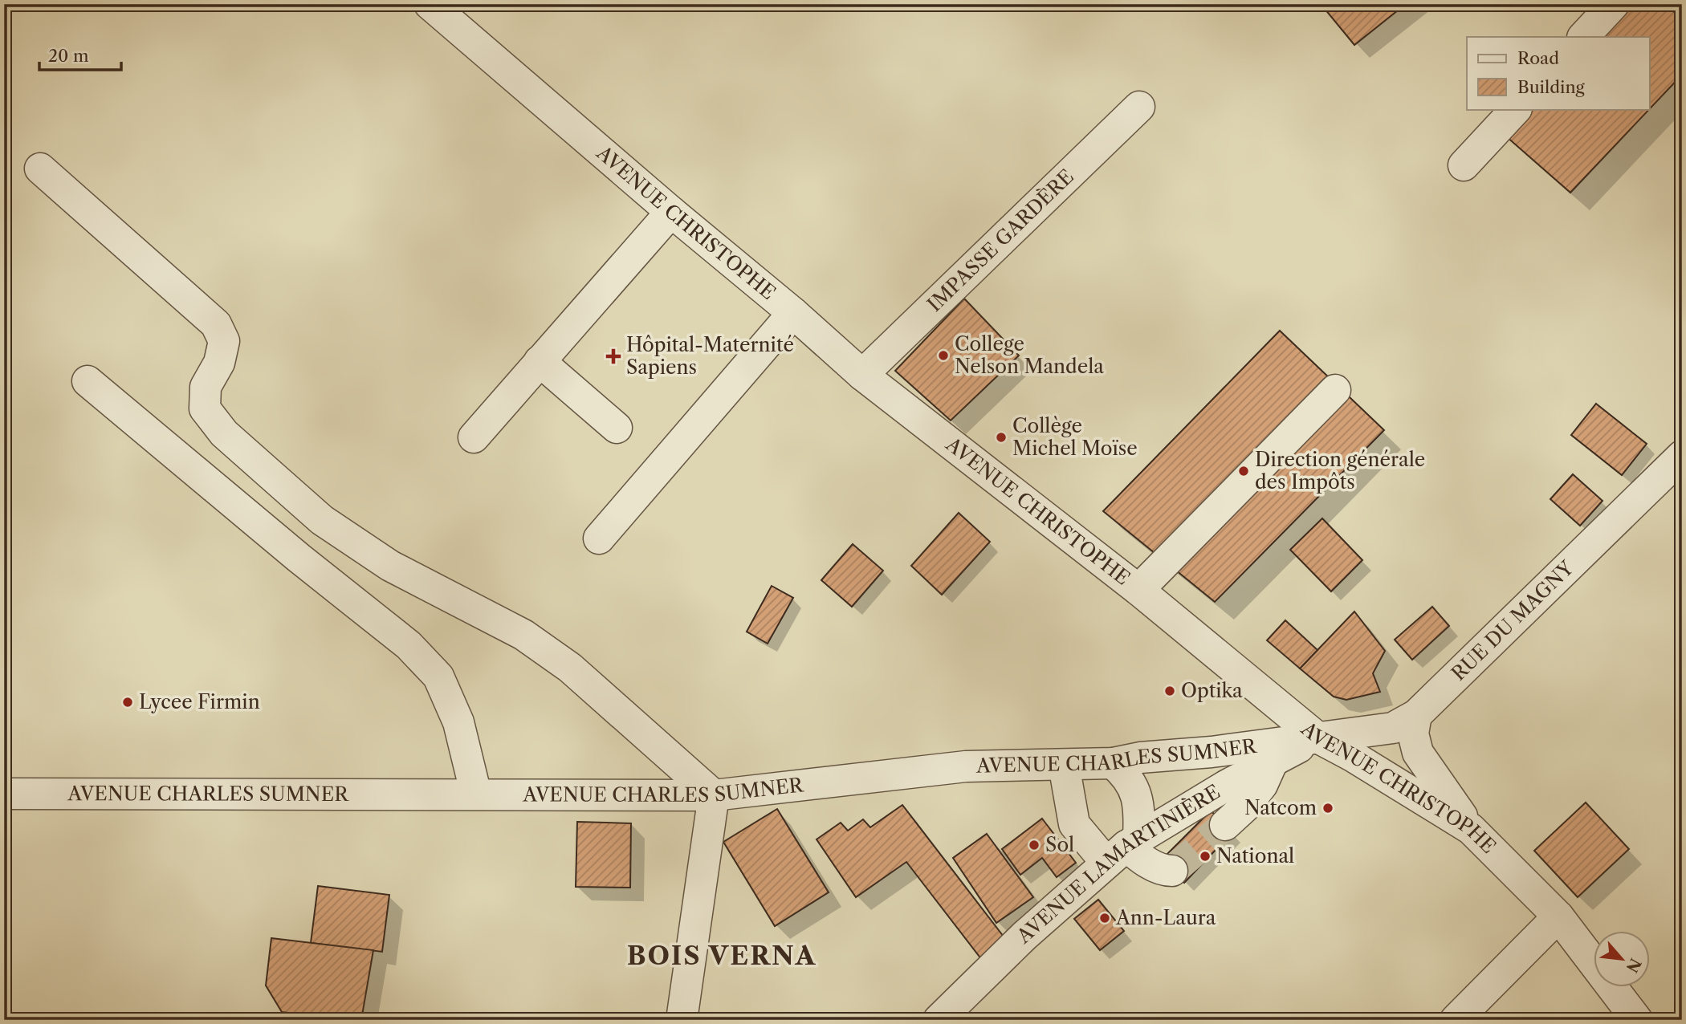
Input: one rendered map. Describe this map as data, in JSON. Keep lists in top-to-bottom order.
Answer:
{
  "streets": {
    "street": [
      "AVENUE CHRISTOPHE",
      "IMPASSE GARDÈRE",
      "RUE DU MAGNY",
      "AVENUE CHARLES SUMNER",
      "AVENUE LAMARTINIÈRE"
    ]
  },
  "crossings": [
    ["AVENUE CHRISTOPHE", "IMPASSE GARDÈRE"],
    ["AVENUE CHRISTOPHE", "RUE DU MAGNY"],
    ["AVENUE CHRISTOPHE", "AVENUE CHARLES SUMNER"],
    ["AVENUE CHRISTOPHE", "AVENUE LAMARTINIÈRE"],
    ["RUE DU MAGNY", "AVENUE CHARLES SUMNER"],
    ["RUE DU MAGNY", "AVENUE LAMARTINIÈRE"],
    ["AVENUE CHARLES SUMNER", "AVENUE LAMARTINIÈRE"]
  ],
  "districts": ["BOIS VERNA"],
  "places": {
    "other": [
      "College Nelson Mandela",
      "Collège Michel Moïse",
      "Direction générale des Impôts",
      "Optika",
      "Lycee Firmin",
      "Natcom",
      "Sol",
      "National",
      "Ann-Laura"
    ],
    "health": ["Hôpital-Maternité Sapiens"]
  },
  "legend": ["Road", "Building"],
  "scale_bar": "20 m",
  "north": "bottom right"
}
